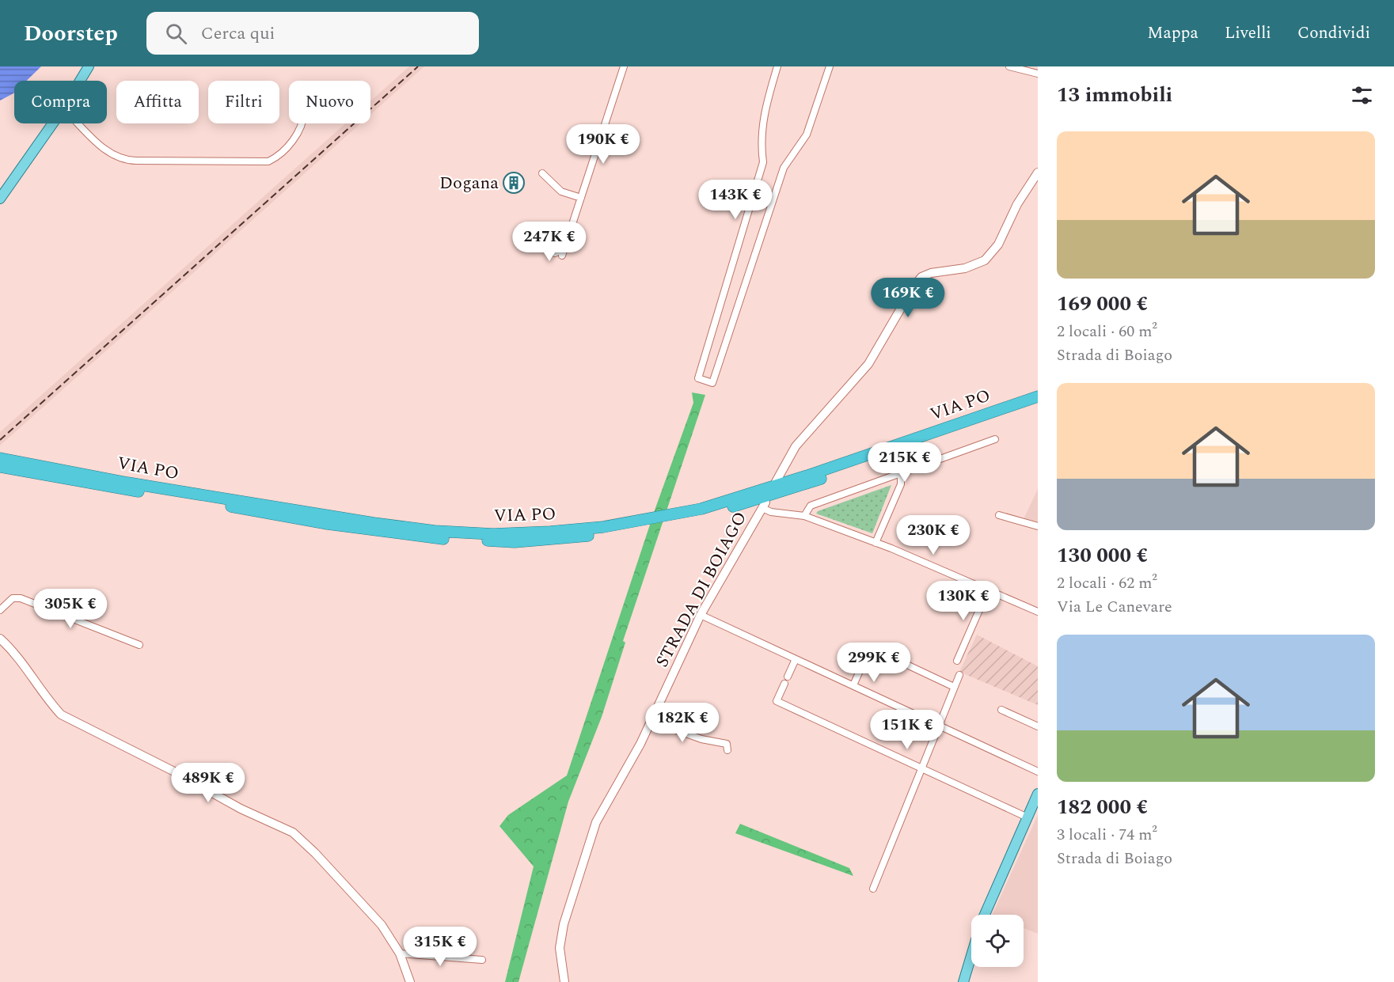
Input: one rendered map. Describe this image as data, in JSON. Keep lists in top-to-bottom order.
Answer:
{
  "streets": {
    "highway": ["VIA PO"],
    "street": ["STRADA DI BOIAGO"]
  },
  "places": {
    "building": ["Dogana"]
  },
  "page": {
    "header": "Doorstep",
    "search": "Cerca qui",
    "nav": ["Mappa", "Livelli", "Condividi"],
    "heading": "13 immobili",
    "chip": [
      "Compra",
      "Affitta",
      "Filtri",
      "Nuovo"
    ],
    "list": [
      {
        "name": "169 000 €",
        "note": "2 locali · 60 m² · Strada di Boiago"
      },
      {
        "name": "130 000 €",
        "note": "2 locali · 62 m² · Via Le Canevare"
      },
      {
        "name": "182 000 €",
        "note": "3 locali · 74 m² · Strada di Boiago"
      }
    ],
    "price": [
      "190K €",
      "143K €",
      "247K €",
      "169K €",
      "215K €",
      "230K €",
      "130K €",
      "305K €",
      "299K €",
      "182K €",
      "151K €",
      "489K €",
      "315K €"
    ]
  }
}
